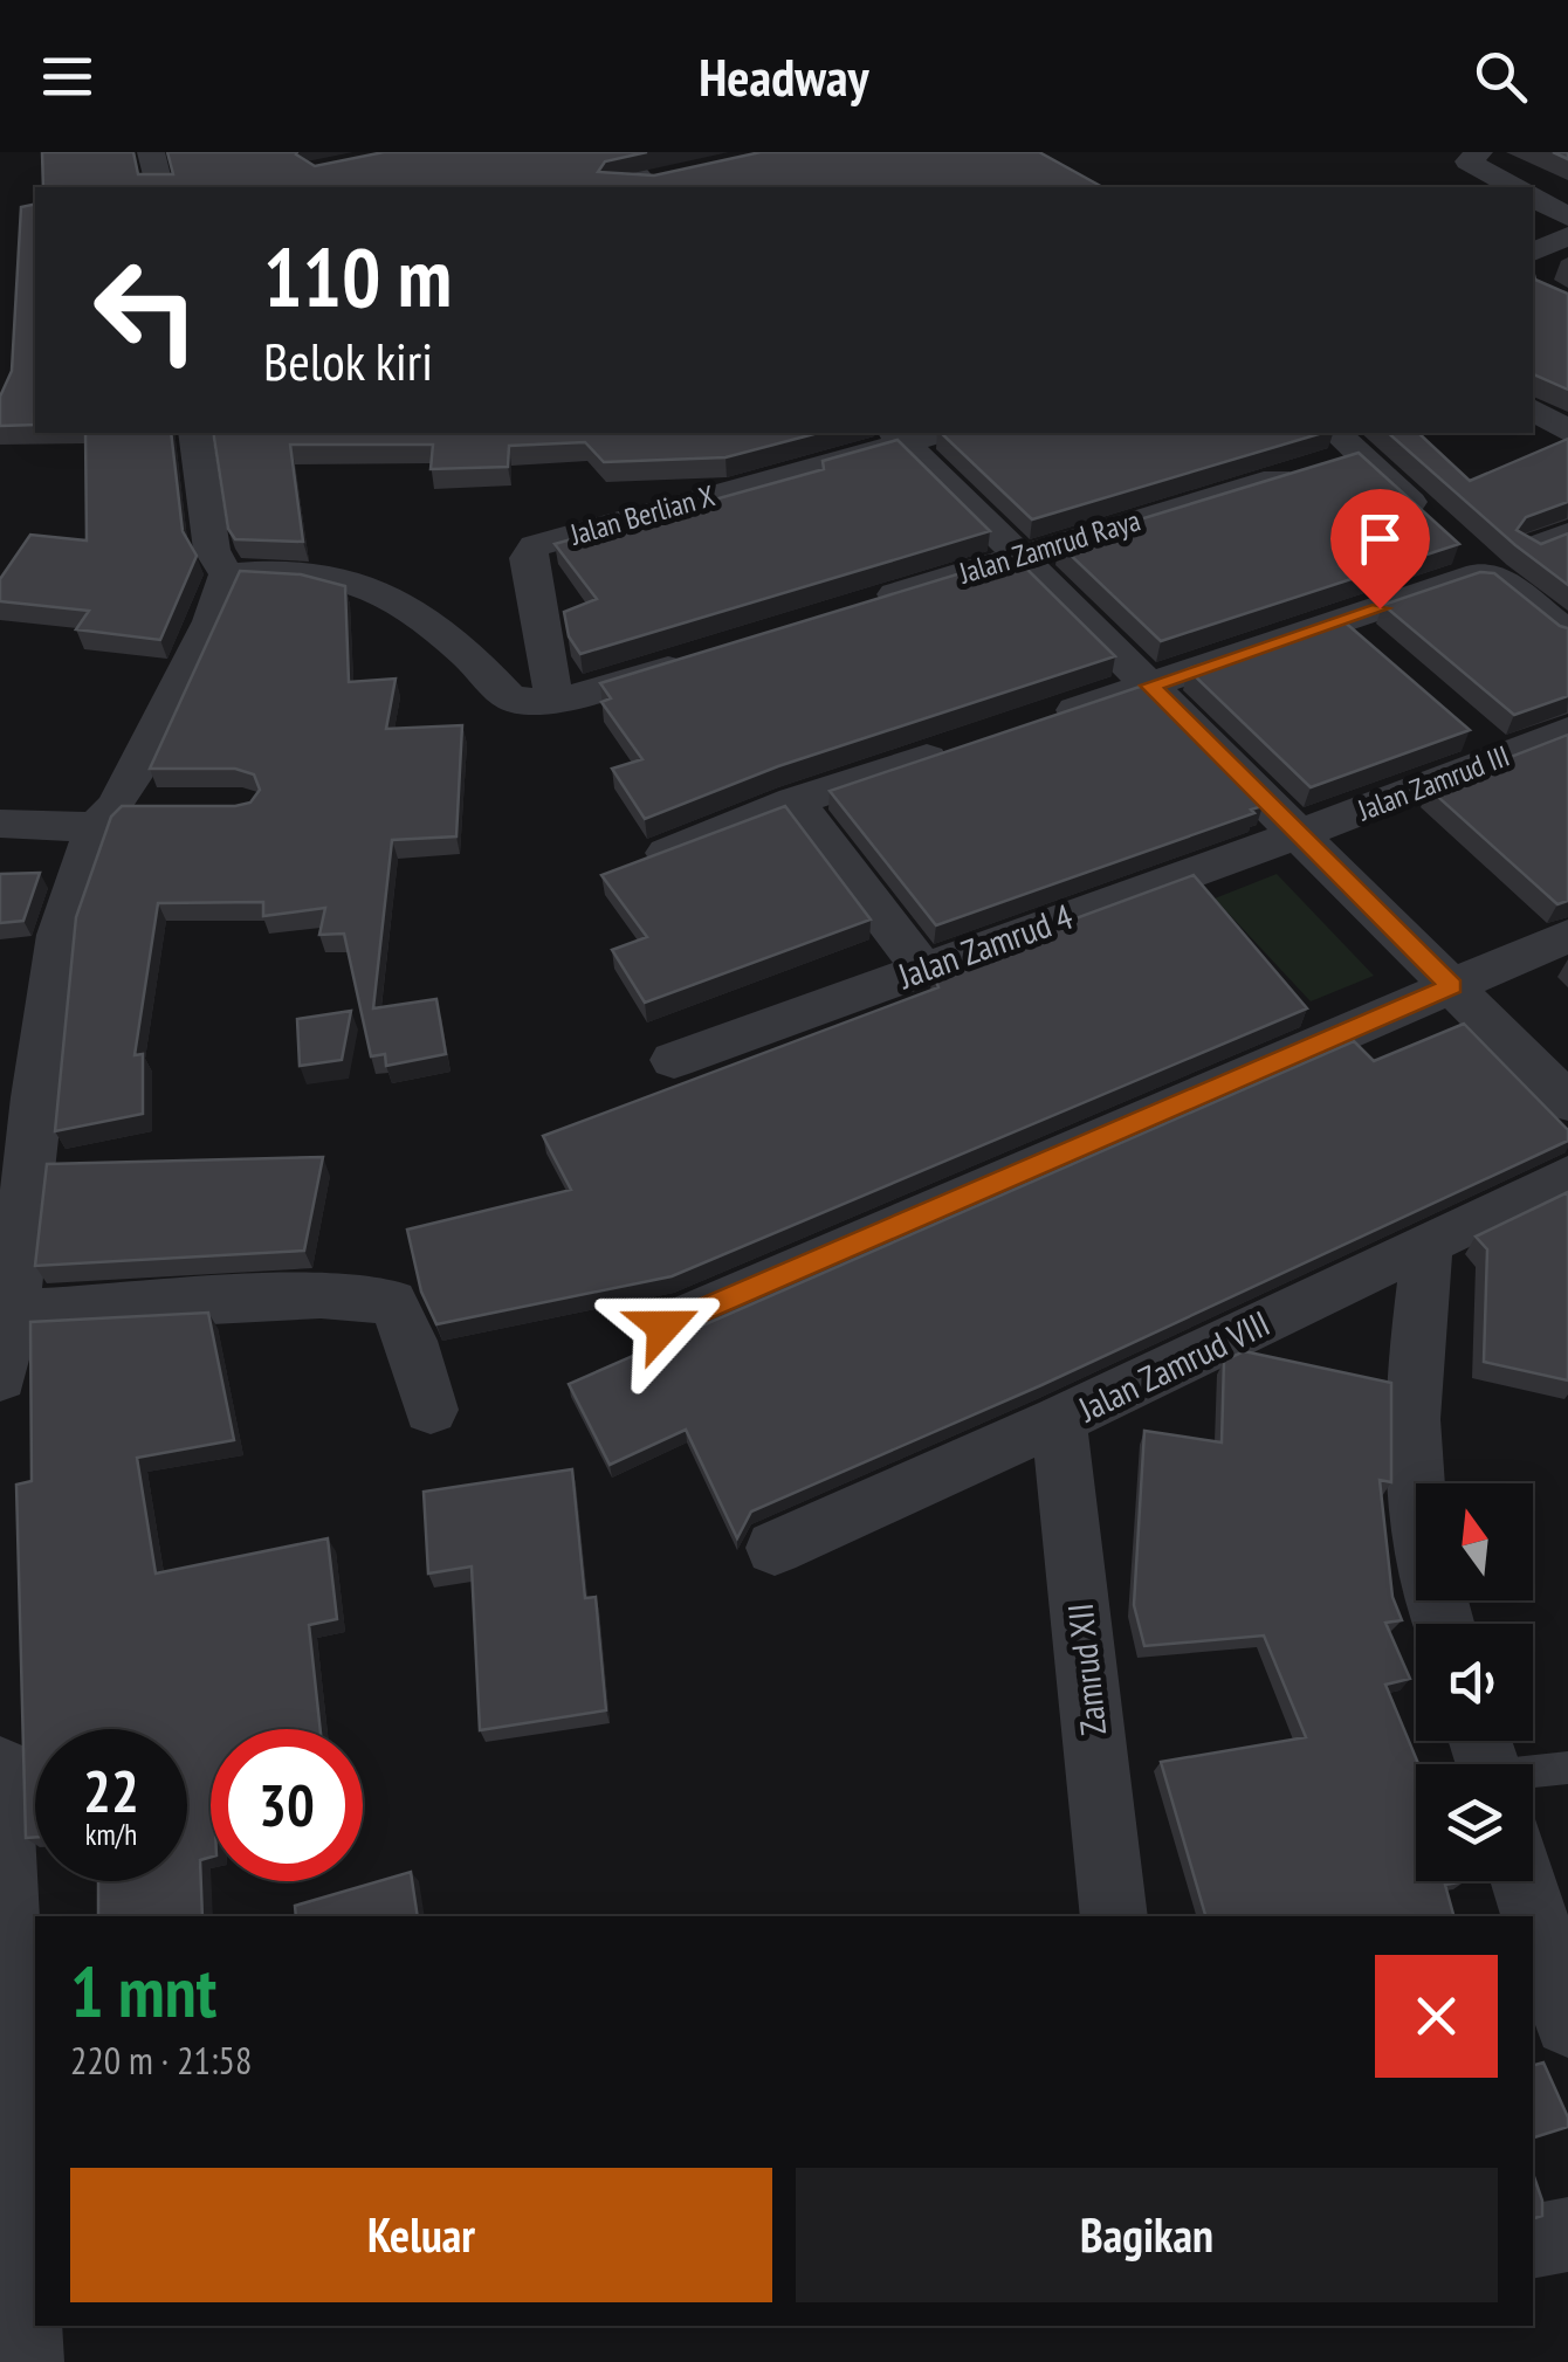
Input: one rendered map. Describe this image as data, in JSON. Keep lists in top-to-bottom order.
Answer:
{
  "streets": {
    "street": [
      "Jalan Berlian X",
      "Jalan Zamrud Raya",
      "Jalan Zamrud III",
      "Jalan Zamrud 4",
      "Jalan Zamrud VIII",
      "Zamrud XII"
    ]
  },
  "crossings": [
    ["Jalan Zamrud III", "Jalan Zamrud 4"],
    ["Jalan Zamrud VIII", "Zamrud XII"]
  ],
  "north": "top",
  "page": {
    "header": "Headway",
    "turn": ["110 m", "Belok kiri"],
    "speed": "22 km/h",
    "limit": "30",
    "heading": ["1 mnt", "220 m · 21:58"],
    "buttons": ["Keluar", "Bagikan"]
  }
}
